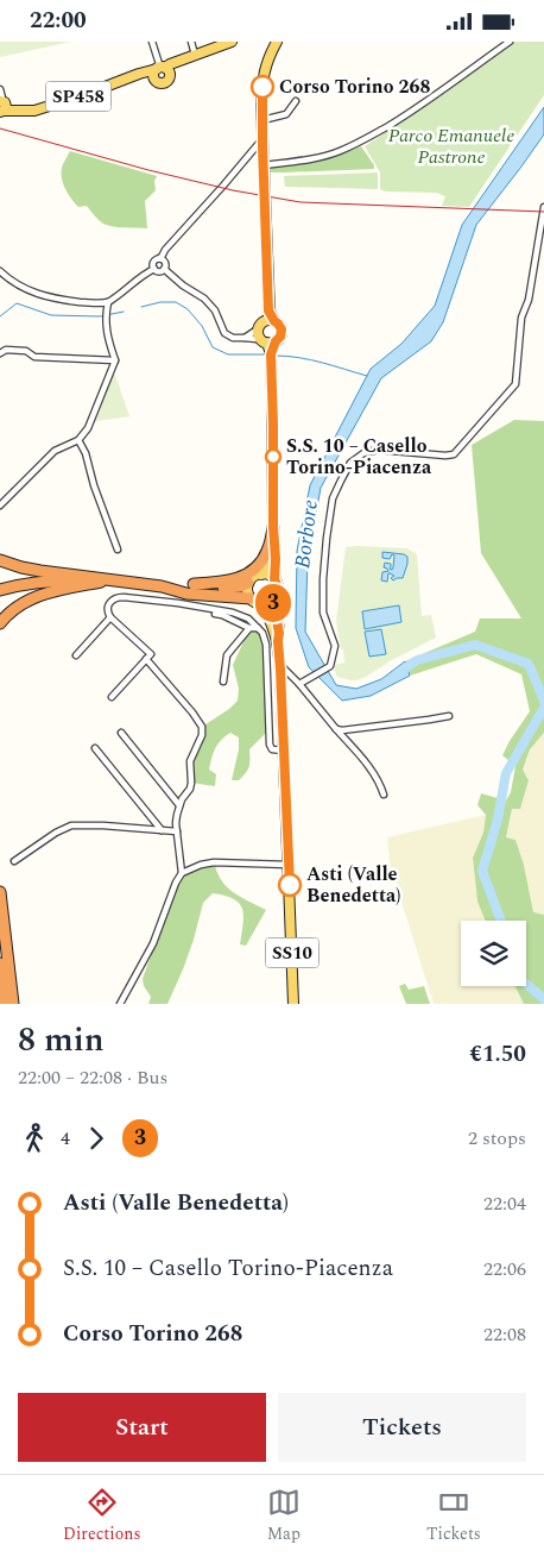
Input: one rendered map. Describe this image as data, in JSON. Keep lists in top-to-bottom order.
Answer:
{
  "streets": {
    "main road": ["SP458", "SS10"]
  },
  "water": ["Borbore"],
  "parks": ["Parco Emanuele Pastrone"],
  "places": ["Corso Torino 268", "S.S. 10 – Casello Torino-Piacenza", "Asti (Valle Benedetta)"],
  "lines": ["bus line 3"],
  "page": {
    "status": "22:00",
    "on_map": "3",
    "heading": ["8 min", "22:00 – 22:08 · Bus", "€1.50"],
    "legs": ["4", "3", "2 stops"],
    "list": [
      {
        "name": "Asti (Valle Benedetta)",
        "value": "22:04"
      },
      {
        "name": "S.S. 10 – Casello Torino-Piacenza",
        "value": "22:06"
      },
      {
        "name": "Corso Torino 268",
        "value": "22:08"
      }
    ],
    "buttons": ["Start", "Tickets"],
    "tabs": ["Directions", "Map", "Tickets"]
  }
}
